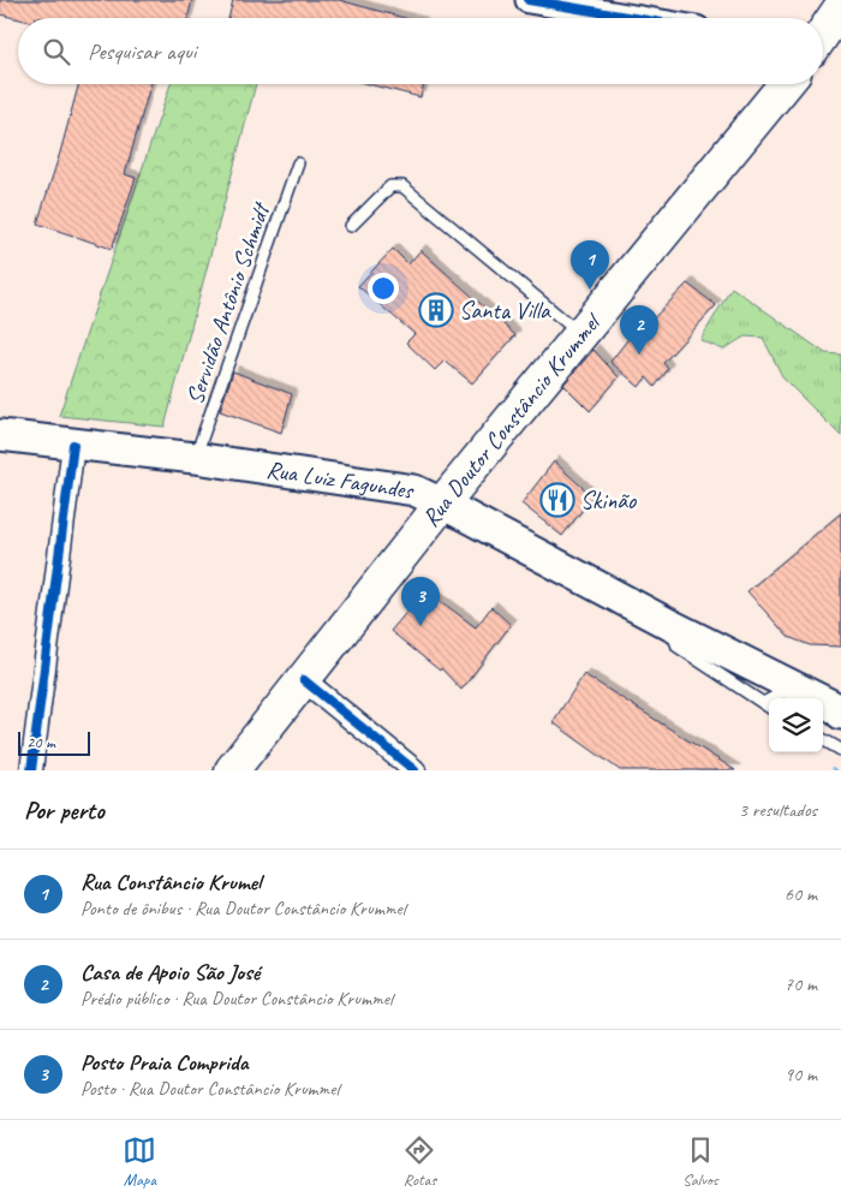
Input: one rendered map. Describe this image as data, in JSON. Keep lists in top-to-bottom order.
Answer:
{
  "streets": {
    "main road": ["Rua Doutor Constâncio Krummel", "Rua Luiz Fagundes"],
    "lane": ["Servidão Antônio Schmidt"]
  },
  "crossings": [
    ["Servidão Antônio Schmidt", "Rua Luiz Fagundes"],
    ["Rua Doutor Constâncio Krummel", "Rua Luiz Fagundes"]
  ],
  "places": {
    "building": ["Santa Villa"],
    "restaurant": ["Skinão"]
  },
  "scale_bar": "20 m",
  "page": {
    "search": "Pesquisar aqui",
    "pins": ["1", "2", "3"],
    "scale": "20 m",
    "heading": ["Por perto", "3 resultados"],
    "list": [
      {
        "mark": "1",
        "name": "Rua Constâncio Krumel",
        "note": "Ponto de ônibus · Rua Doutor Constâncio Krummel",
        "value": "60 m"
      },
      {
        "mark": "2",
        "name": "Casa de Apoio São José",
        "note": "Prédio público · Rua Doutor Constâncio Krummel",
        "value": "70 m"
      },
      {
        "mark": "3",
        "name": "Posto Praia Comprida",
        "note": "Posto · Rua Doutor Constâncio Krummel",
        "value": "90 m"
      }
    ],
    "nav": ["Mapa", "Rotas", "Salvos"]
  }
}
